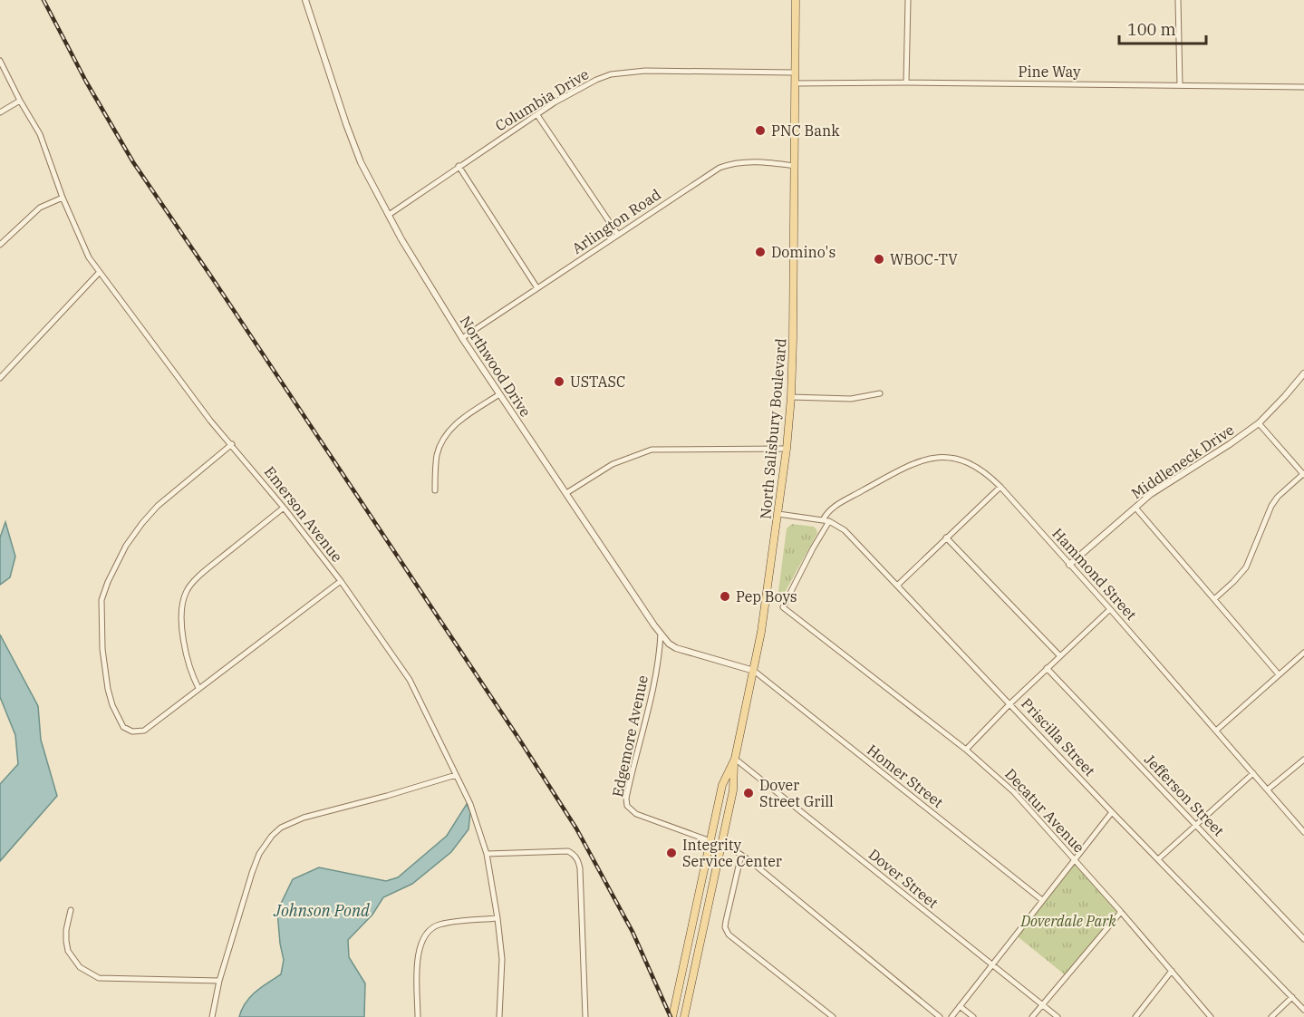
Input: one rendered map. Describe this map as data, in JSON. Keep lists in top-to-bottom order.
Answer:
{
  "streets": {
    "main road": ["North Salisbury Boulevard"],
    "street": [
      "Pine Way",
      "Columbia Drive",
      "Arlington Road",
      "Northwood Drive",
      "Middleneck Drive",
      "Emerson Avenue",
      "Hammond Street",
      "Edgemore Avenue",
      "Priscilla Street",
      "Homer Street",
      "Jefferson Street",
      "Decatur Avenue",
      "Dover Street"
    ]
  },
  "crossings": [
    ["Pine Way", "North Salisbury Boulevard"],
    ["Columbia Drive", "Northwood Drive"],
    ["Columbia Drive", "North Salisbury Boulevard"],
    ["Arlington Road", "Northwood Drive"],
    ["Arlington Road", "North Salisbury Boulevard"],
    ["Northwood Drive", "North Salisbury Boulevard"],
    ["Northwood Drive", "Edgemore Avenue"],
    ["Northwood Drive", "Homer Street"],
    ["North Salisbury Boulevard", "Edgemore Avenue"],
    ["North Salisbury Boulevard", "Priscilla Street"],
    ["North Salisbury Boulevard", "Homer Street"],
    ["North Salisbury Boulevard", "Dover Street"],
    ["Middleneck Drive", "Hammond Street"],
    ["Hammond Street", "Priscilla Street"],
    ["Hammond Street", "Decatur Avenue"]
  ],
  "water": ["Johnson Pond"],
  "parks": ["Doverdale Park"],
  "places": [
    "PNC Bank",
    "Domino's",
    "WBOC-TV",
    "USTASC",
    "Pep Boys",
    "Dover Street Grill",
    "Integrity Service Center"
  ],
  "scale_bar": "100 m"
}
